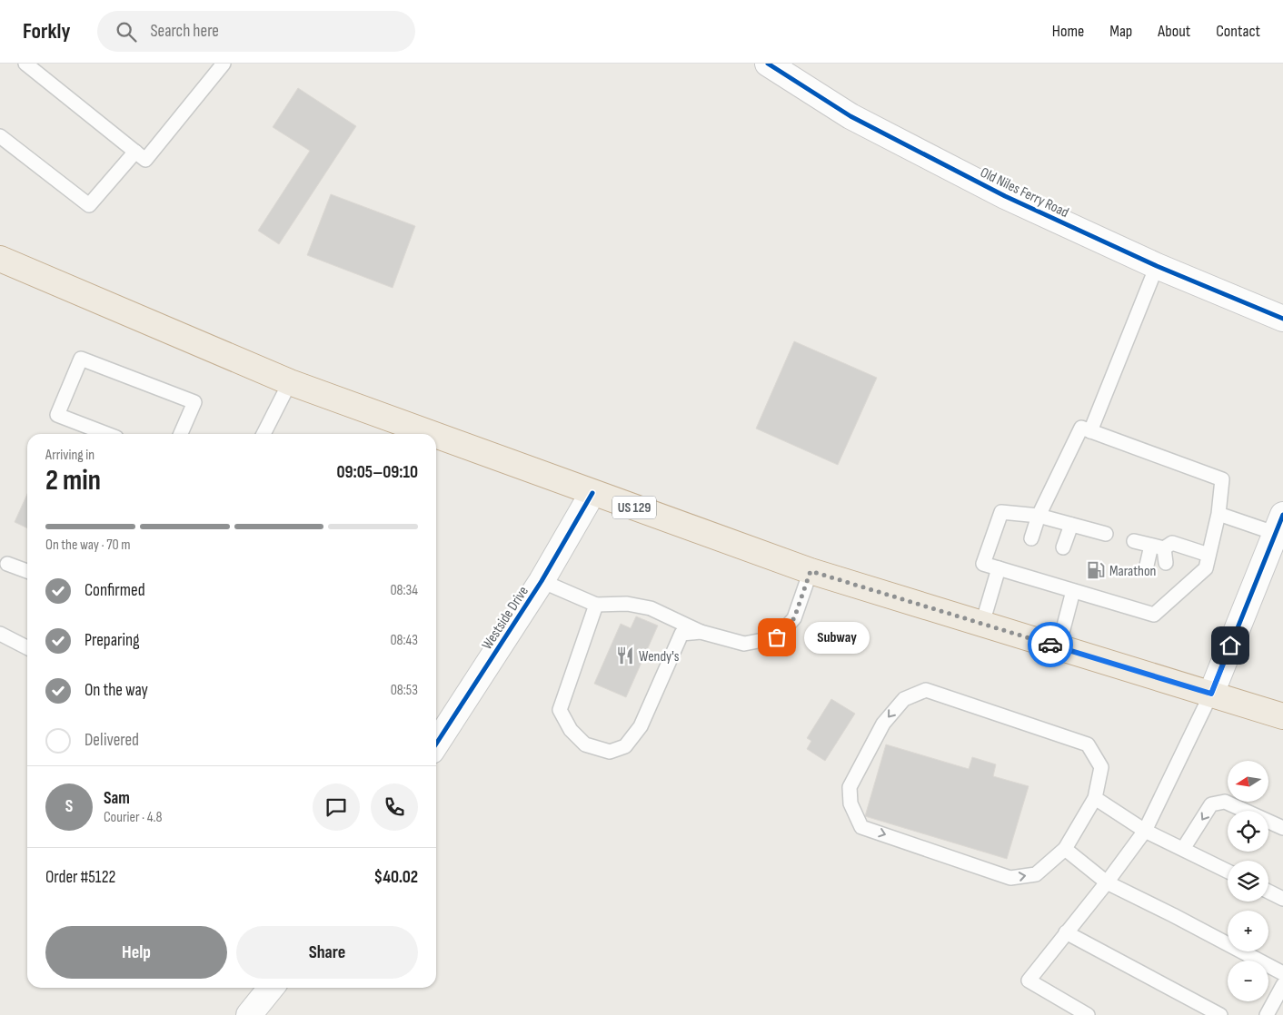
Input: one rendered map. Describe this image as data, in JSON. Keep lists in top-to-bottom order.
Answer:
{
  "streets": {
    "highway": ["US 129"],
    "street": ["Old Niles Ferry Road", "Westside Drive"]
  },
  "crossings": [
    ["US 129", "Westside Drive"]
  ],
  "places": {
    "fuel station": ["Marathon"],
    "other": ["Subway"],
    "restaurant": ["Wendy's"]
  },
  "north": "left",
  "page": {
    "header": "Forkly",
    "search": "Search here",
    "nav": [
      "Home",
      "Map",
      "About",
      "Contact"
    ],
    "heading": ["2 min", "Arriving in", "09:05–09:10"],
    "panel": [
      "Sam",
      "Courier · 4.8",
      "Order #5122",
      "$40.02"
    ],
    "bar": "On the way · 70 m",
    "list": [
      ["Confirmed", "08:34"],
      ["Preparing", "08:43"],
      ["On the way", "08:53"],
      "Delivered"
    ],
    "bubble": "Subway",
    "map_buttons": ["+", "−"],
    "round": "S",
    "buttons": ["Help", "Share"]
  }
}
